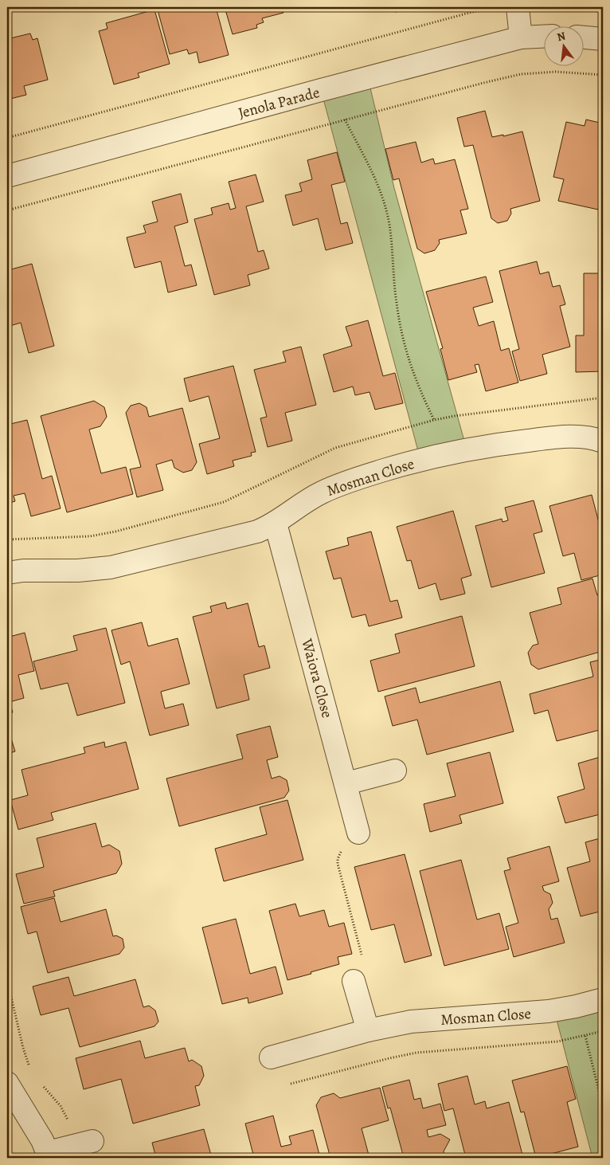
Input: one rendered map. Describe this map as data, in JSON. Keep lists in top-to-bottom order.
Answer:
{
  "streets": {
    "street": ["Jenola Parade", "Mosman Close", "Waiora Close"]
  },
  "crossings": [
    ["Mosman Close", "Waiora Close"]
  ],
  "north": "top"
}
